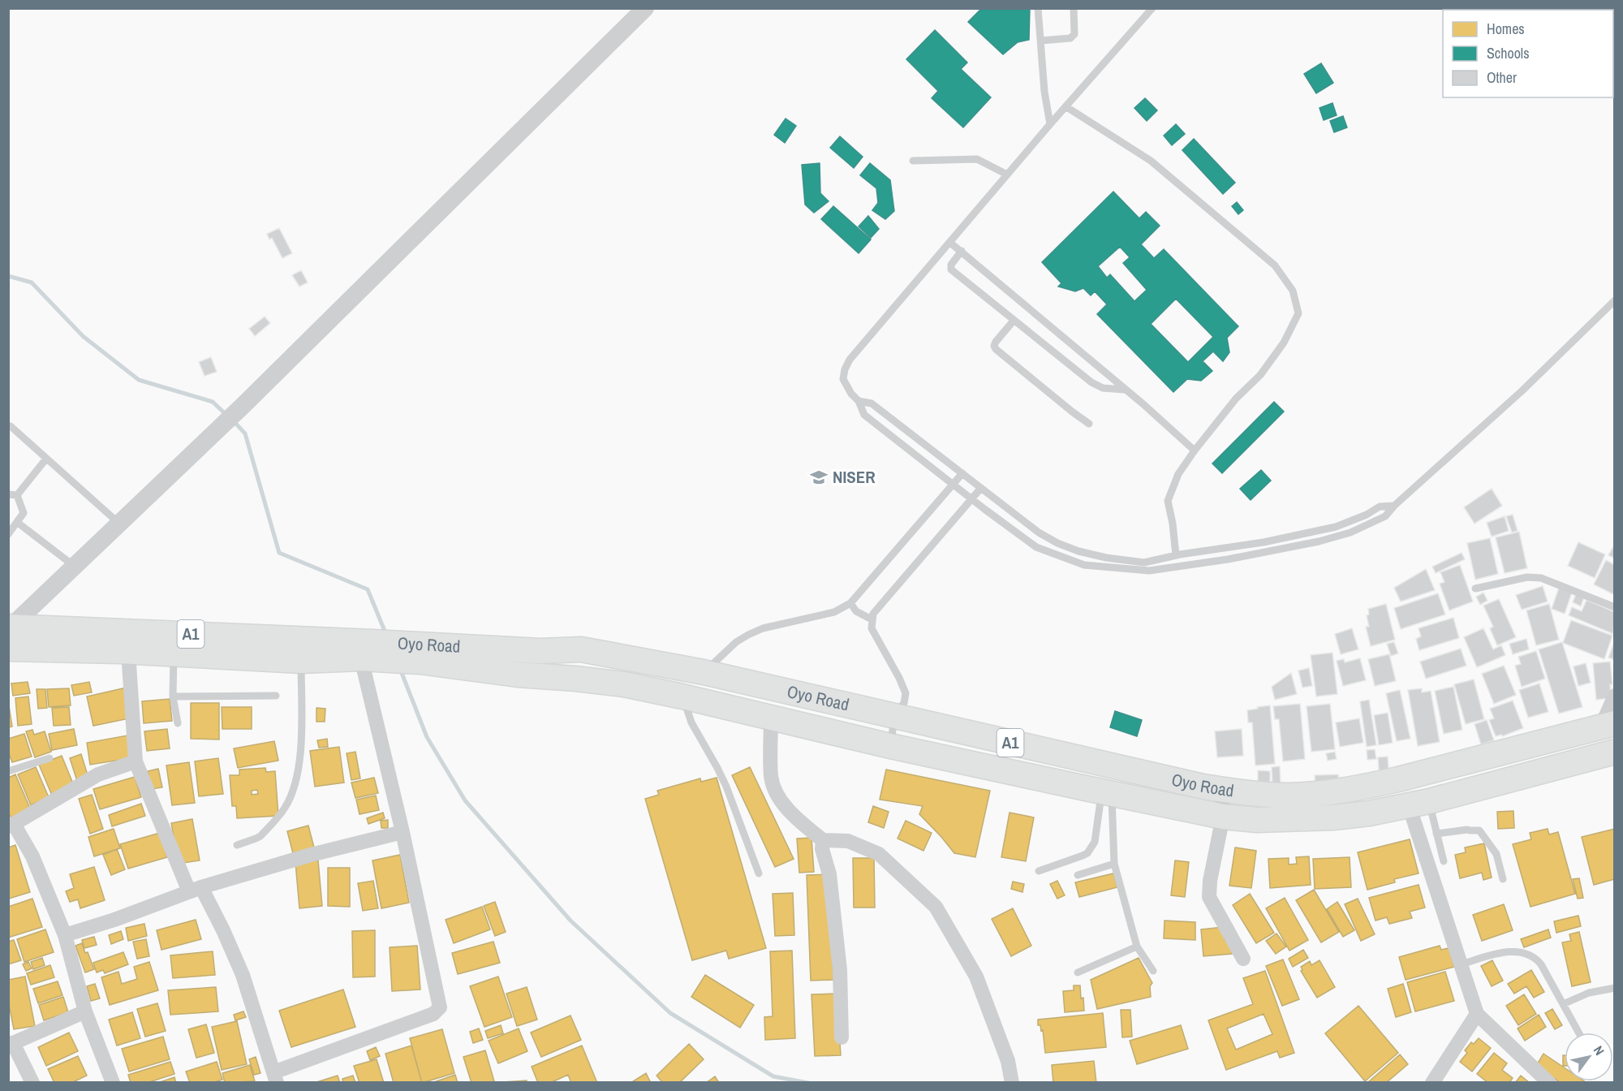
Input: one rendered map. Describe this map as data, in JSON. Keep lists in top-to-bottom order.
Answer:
{
  "streets": {
    "highway": ["A1", "Oyo Road"]
  },
  "places": {
    "school or university": ["NISER"]
  },
  "legend": ["Homes", "Schools", "Other"],
  "north": "top right"
}
